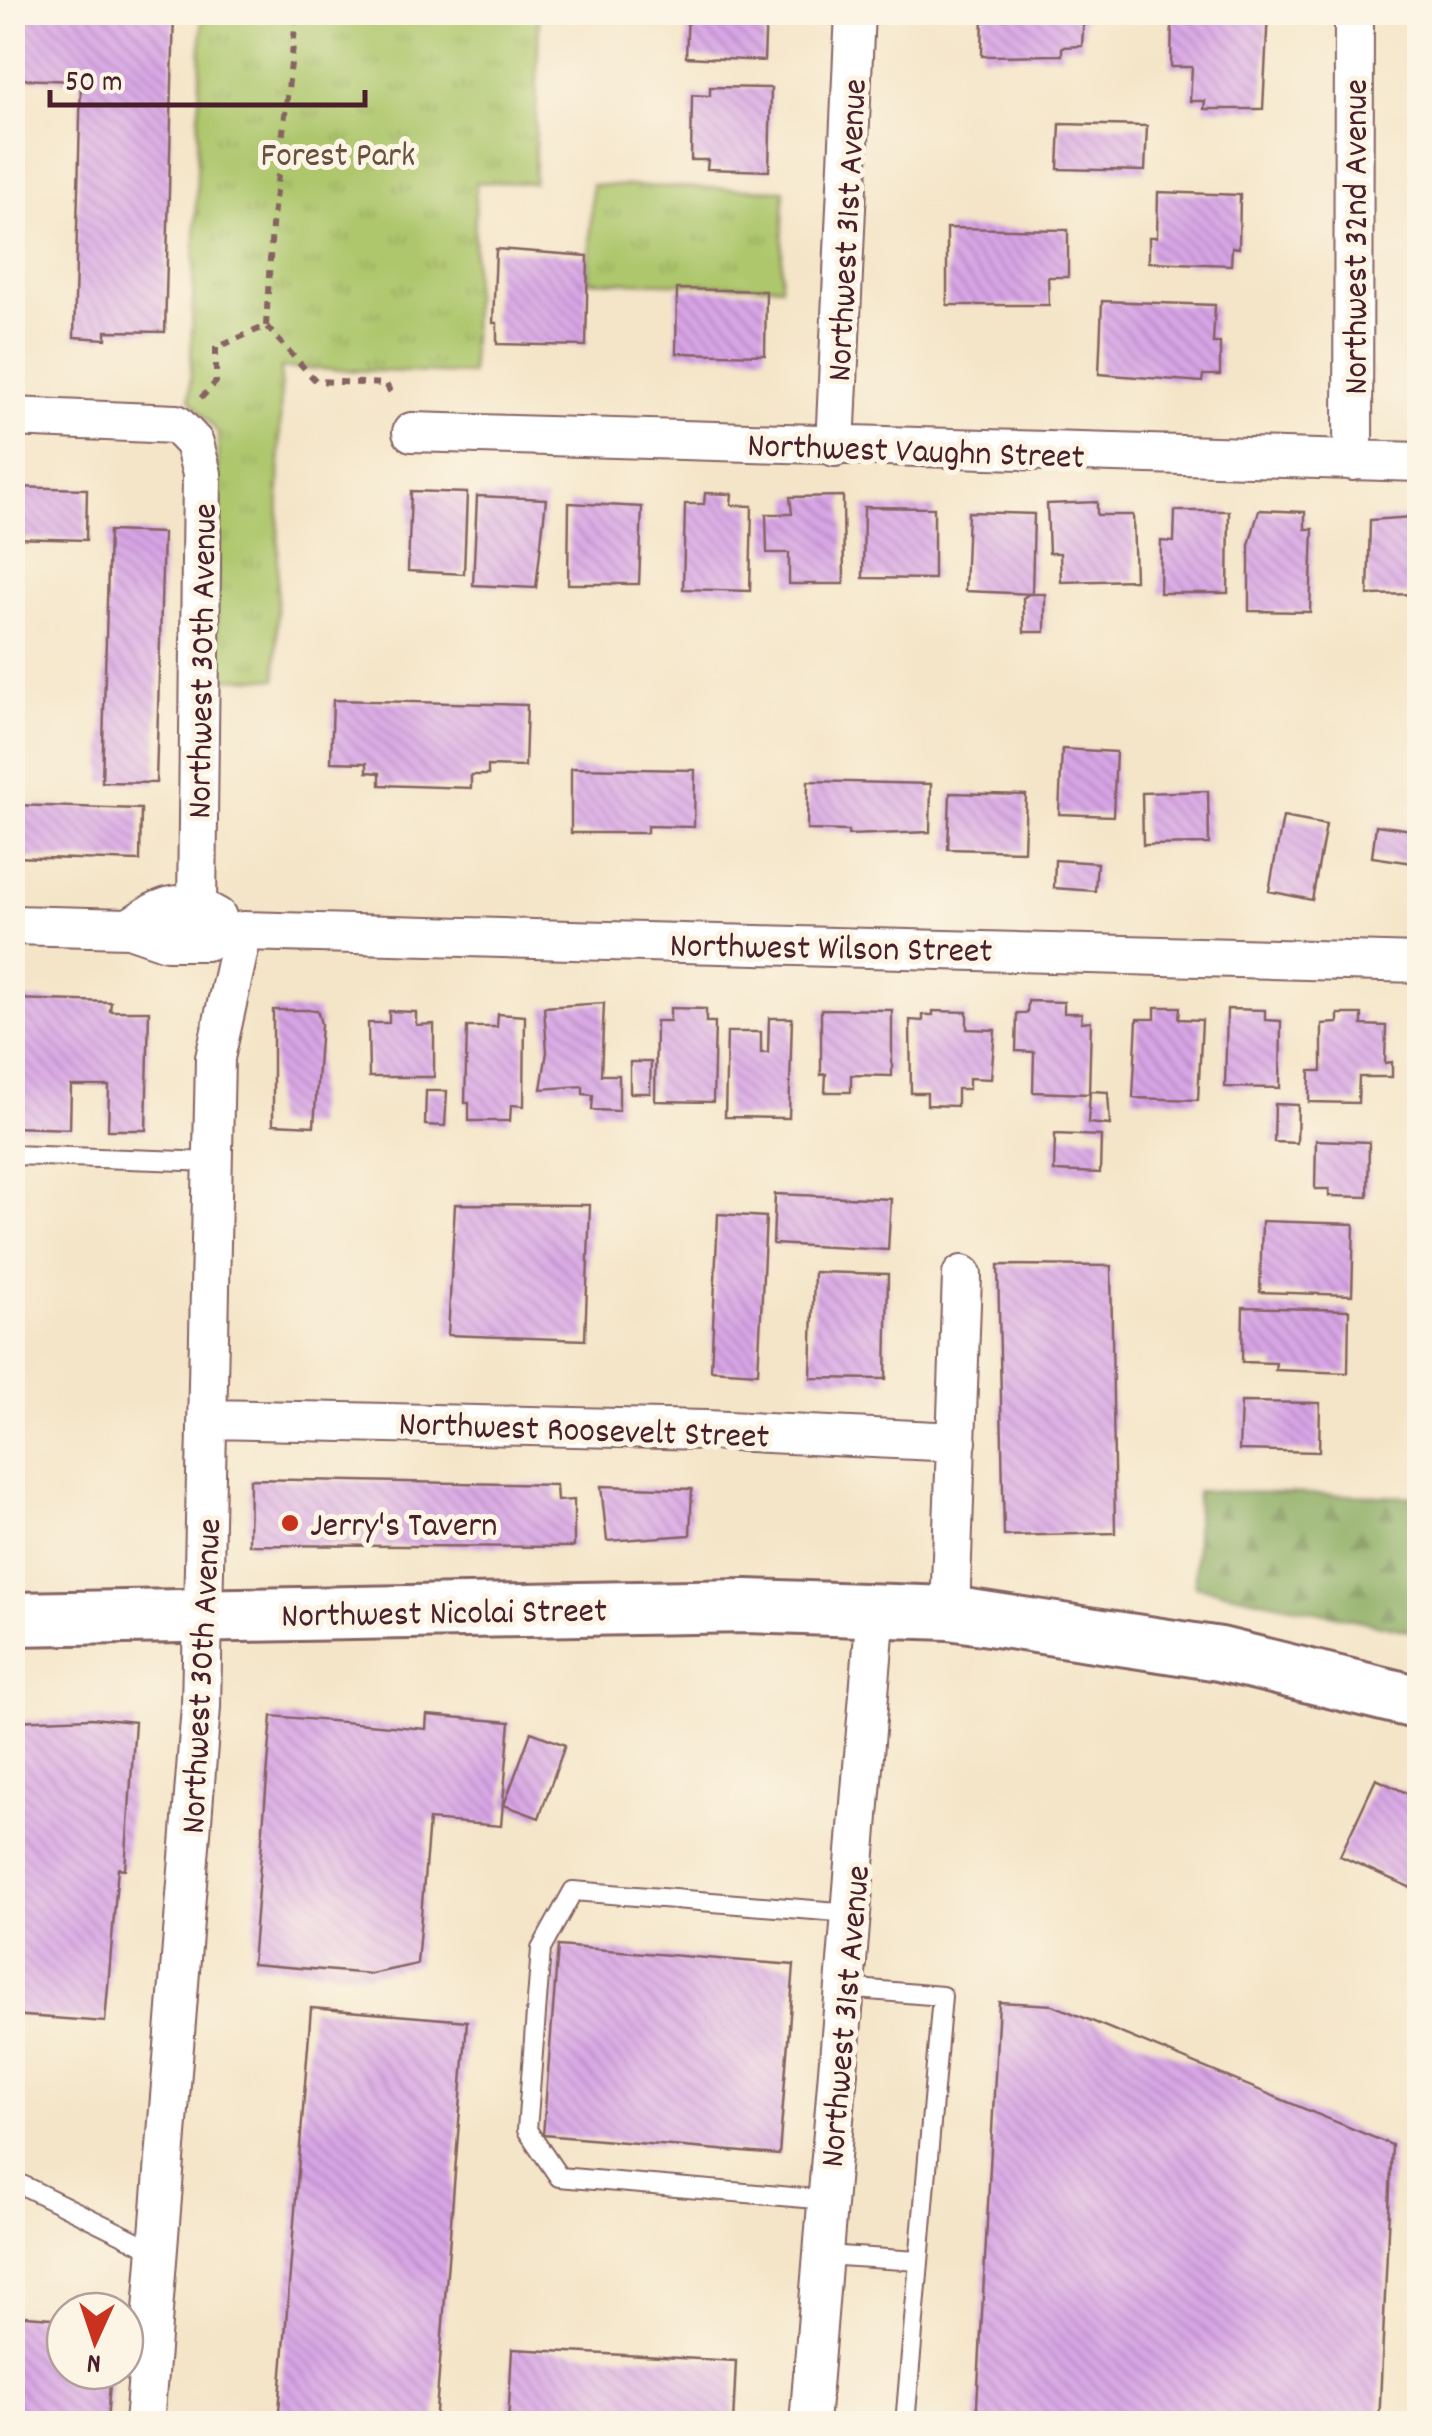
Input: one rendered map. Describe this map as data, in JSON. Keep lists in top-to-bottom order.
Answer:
{
  "streets": {
    "main road": ["Northwest Nicolai Street"],
    "street": [
      "Northwest 31st Avenue",
      "Northwest 32nd Avenue",
      "Northwest Vaughn Street",
      "Northwest 30th Avenue",
      "Northwest Wilson Street",
      "Northwest Roosevelt Street"
    ]
  },
  "crossings": [
    ["Northwest 31st Avenue", "Northwest Vaughn Street"],
    ["Northwest 31st Avenue", "Northwest Nicolai Street"],
    ["Northwest 32nd Avenue", "Northwest Vaughn Street"],
    ["Northwest 30th Avenue", "Northwest Wilson Street"],
    ["Northwest 30th Avenue", "Northwest Roosevelt Street"],
    ["Northwest 30th Avenue", "Northwest Nicolai Street"]
  ],
  "parks": ["Forest Park"],
  "places": ["Jerry's Tavern"],
  "scale_bar": "50 m",
  "north": "bottom"
}
